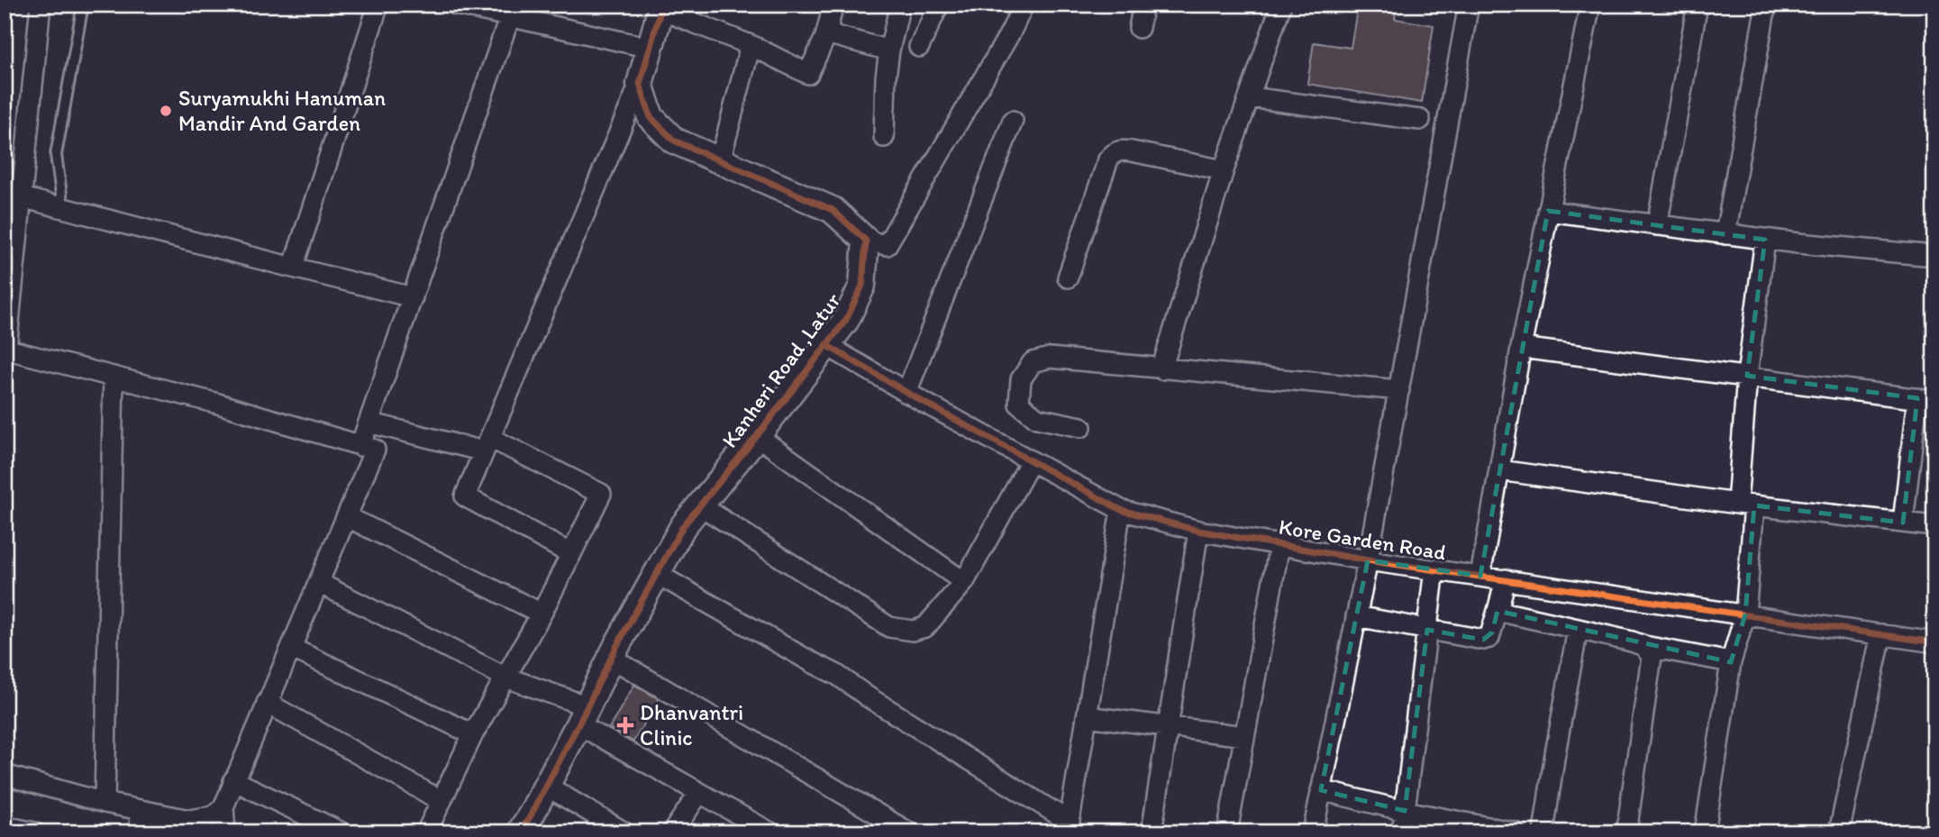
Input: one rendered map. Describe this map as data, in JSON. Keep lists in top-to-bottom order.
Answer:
{
  "streets": {
    "street": ["Kanheri Road ,Latur", "Kore Garden Road"]
  },
  "crossings": [
    ["Kanheri Road ,Latur", "Kore Garden Road"]
  ],
  "places": {
    "other": ["Suryamukhi Hanuman Mandir And Garden"],
    "health": ["Dhanvantri Clinic"]
  }
}
